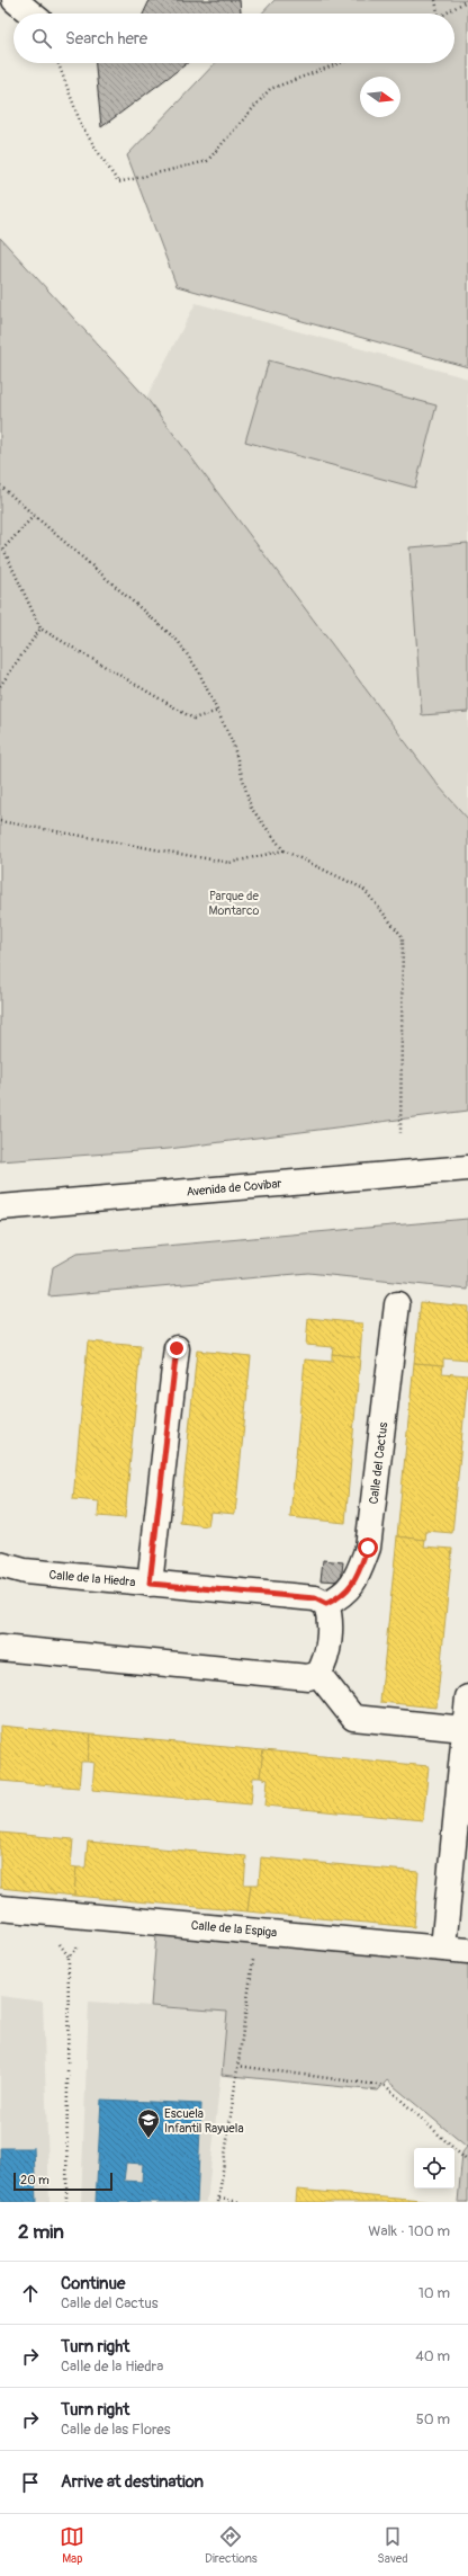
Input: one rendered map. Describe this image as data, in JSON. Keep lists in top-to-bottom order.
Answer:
{
  "streets": {
    "street": [
      "Avenida de Covibar",
      "Calle del Cactus",
      "Calle de la Hiedra",
      "Calle de la Espiga"
    ]
  },
  "crossings": [
    ["Calle del Cactus", "Calle de la Hiedra"]
  ],
  "parks": ["Parque de Montarco"],
  "places": {
    "school or university": ["Escuela Infantil Rayuela"]
  },
  "scale_bar": "20 m",
  "north": "right",
  "page": {
    "search": "Search here",
    "scale": "20 m",
    "heading": ["2 min", "Walk · 100 m"],
    "list": [
      ["Continue", "Calle del Cactus", "10 m"],
      ["Turn right", "Calle de la Hiedra", "40 m"],
      ["Turn right", "Calle de las Flores", "50 m"],
      "Arrive at destination"
    ],
    "nav": ["Map", "Directions", "Saved"]
  }
}
